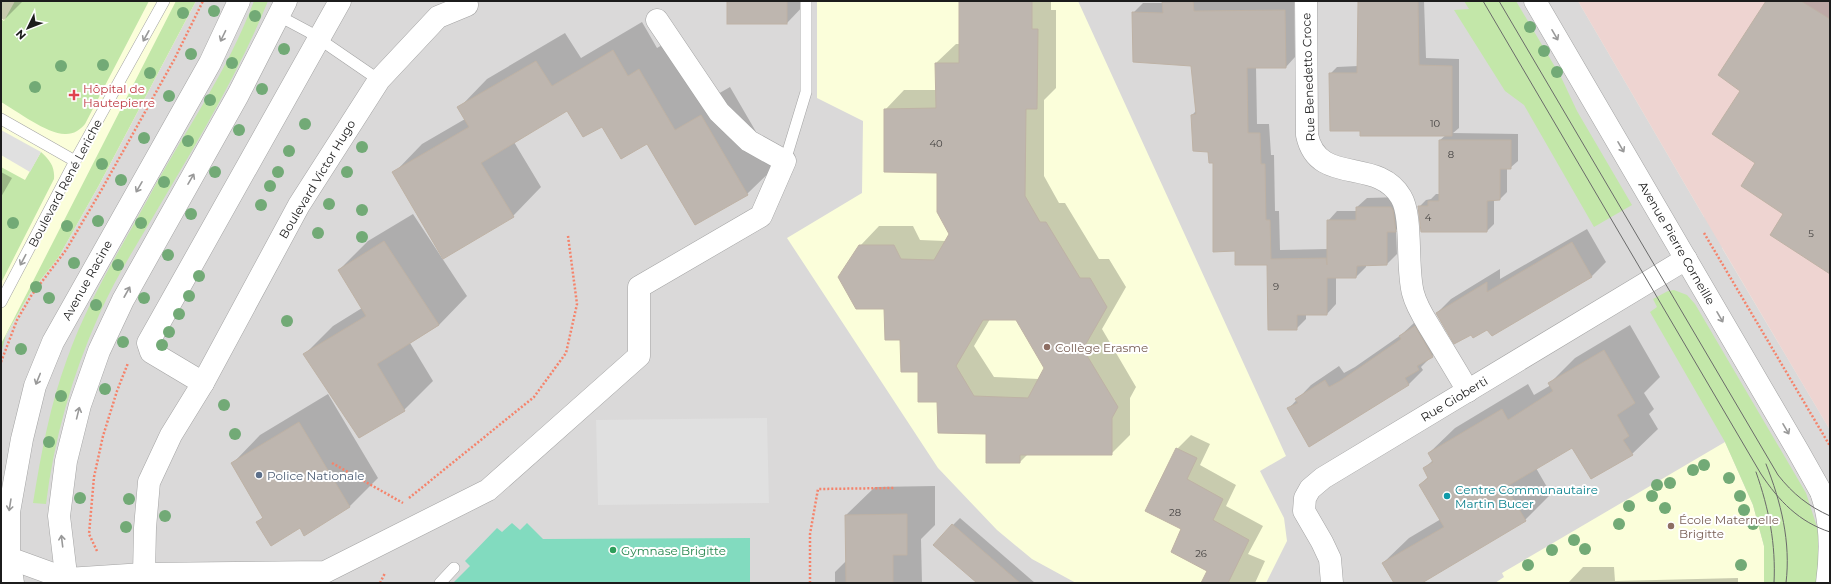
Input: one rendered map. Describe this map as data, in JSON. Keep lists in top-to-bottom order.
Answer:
{
  "streets": {
    "street": [
      "Rue Benedetto Croce",
      "Boulevard Victor Hugo",
      "Avenue Pierre Corneille",
      "Avenue Racine",
      "Rue Gioberti"
    ],
    "lane": ["Boulevard René Leriche"]
  },
  "crossings": [
    ["Rue Benedetto Croce", "Rue Gioberti"],
    ["Avenue Pierre Corneille", "Rue Gioberti"]
  ],
  "one_way": ["Boulevard René Leriche", "Avenue Pierre Corneille"],
  "places": {
    "health": ["Hôpital de Hautepierre"],
    "other": [
      "Collège Erasme",
      "Police Nationale",
      "Centre Communautaire Martin Bucer",
      "École Maternelle Brigitte",
      "Gymnase Brigitte"
    ]
  },
  "house_numbers": [
    "10",
    "40",
    "8",
    "4",
    "5",
    "9",
    "28",
    "26"
  ],
  "north": "bottom left"
}
